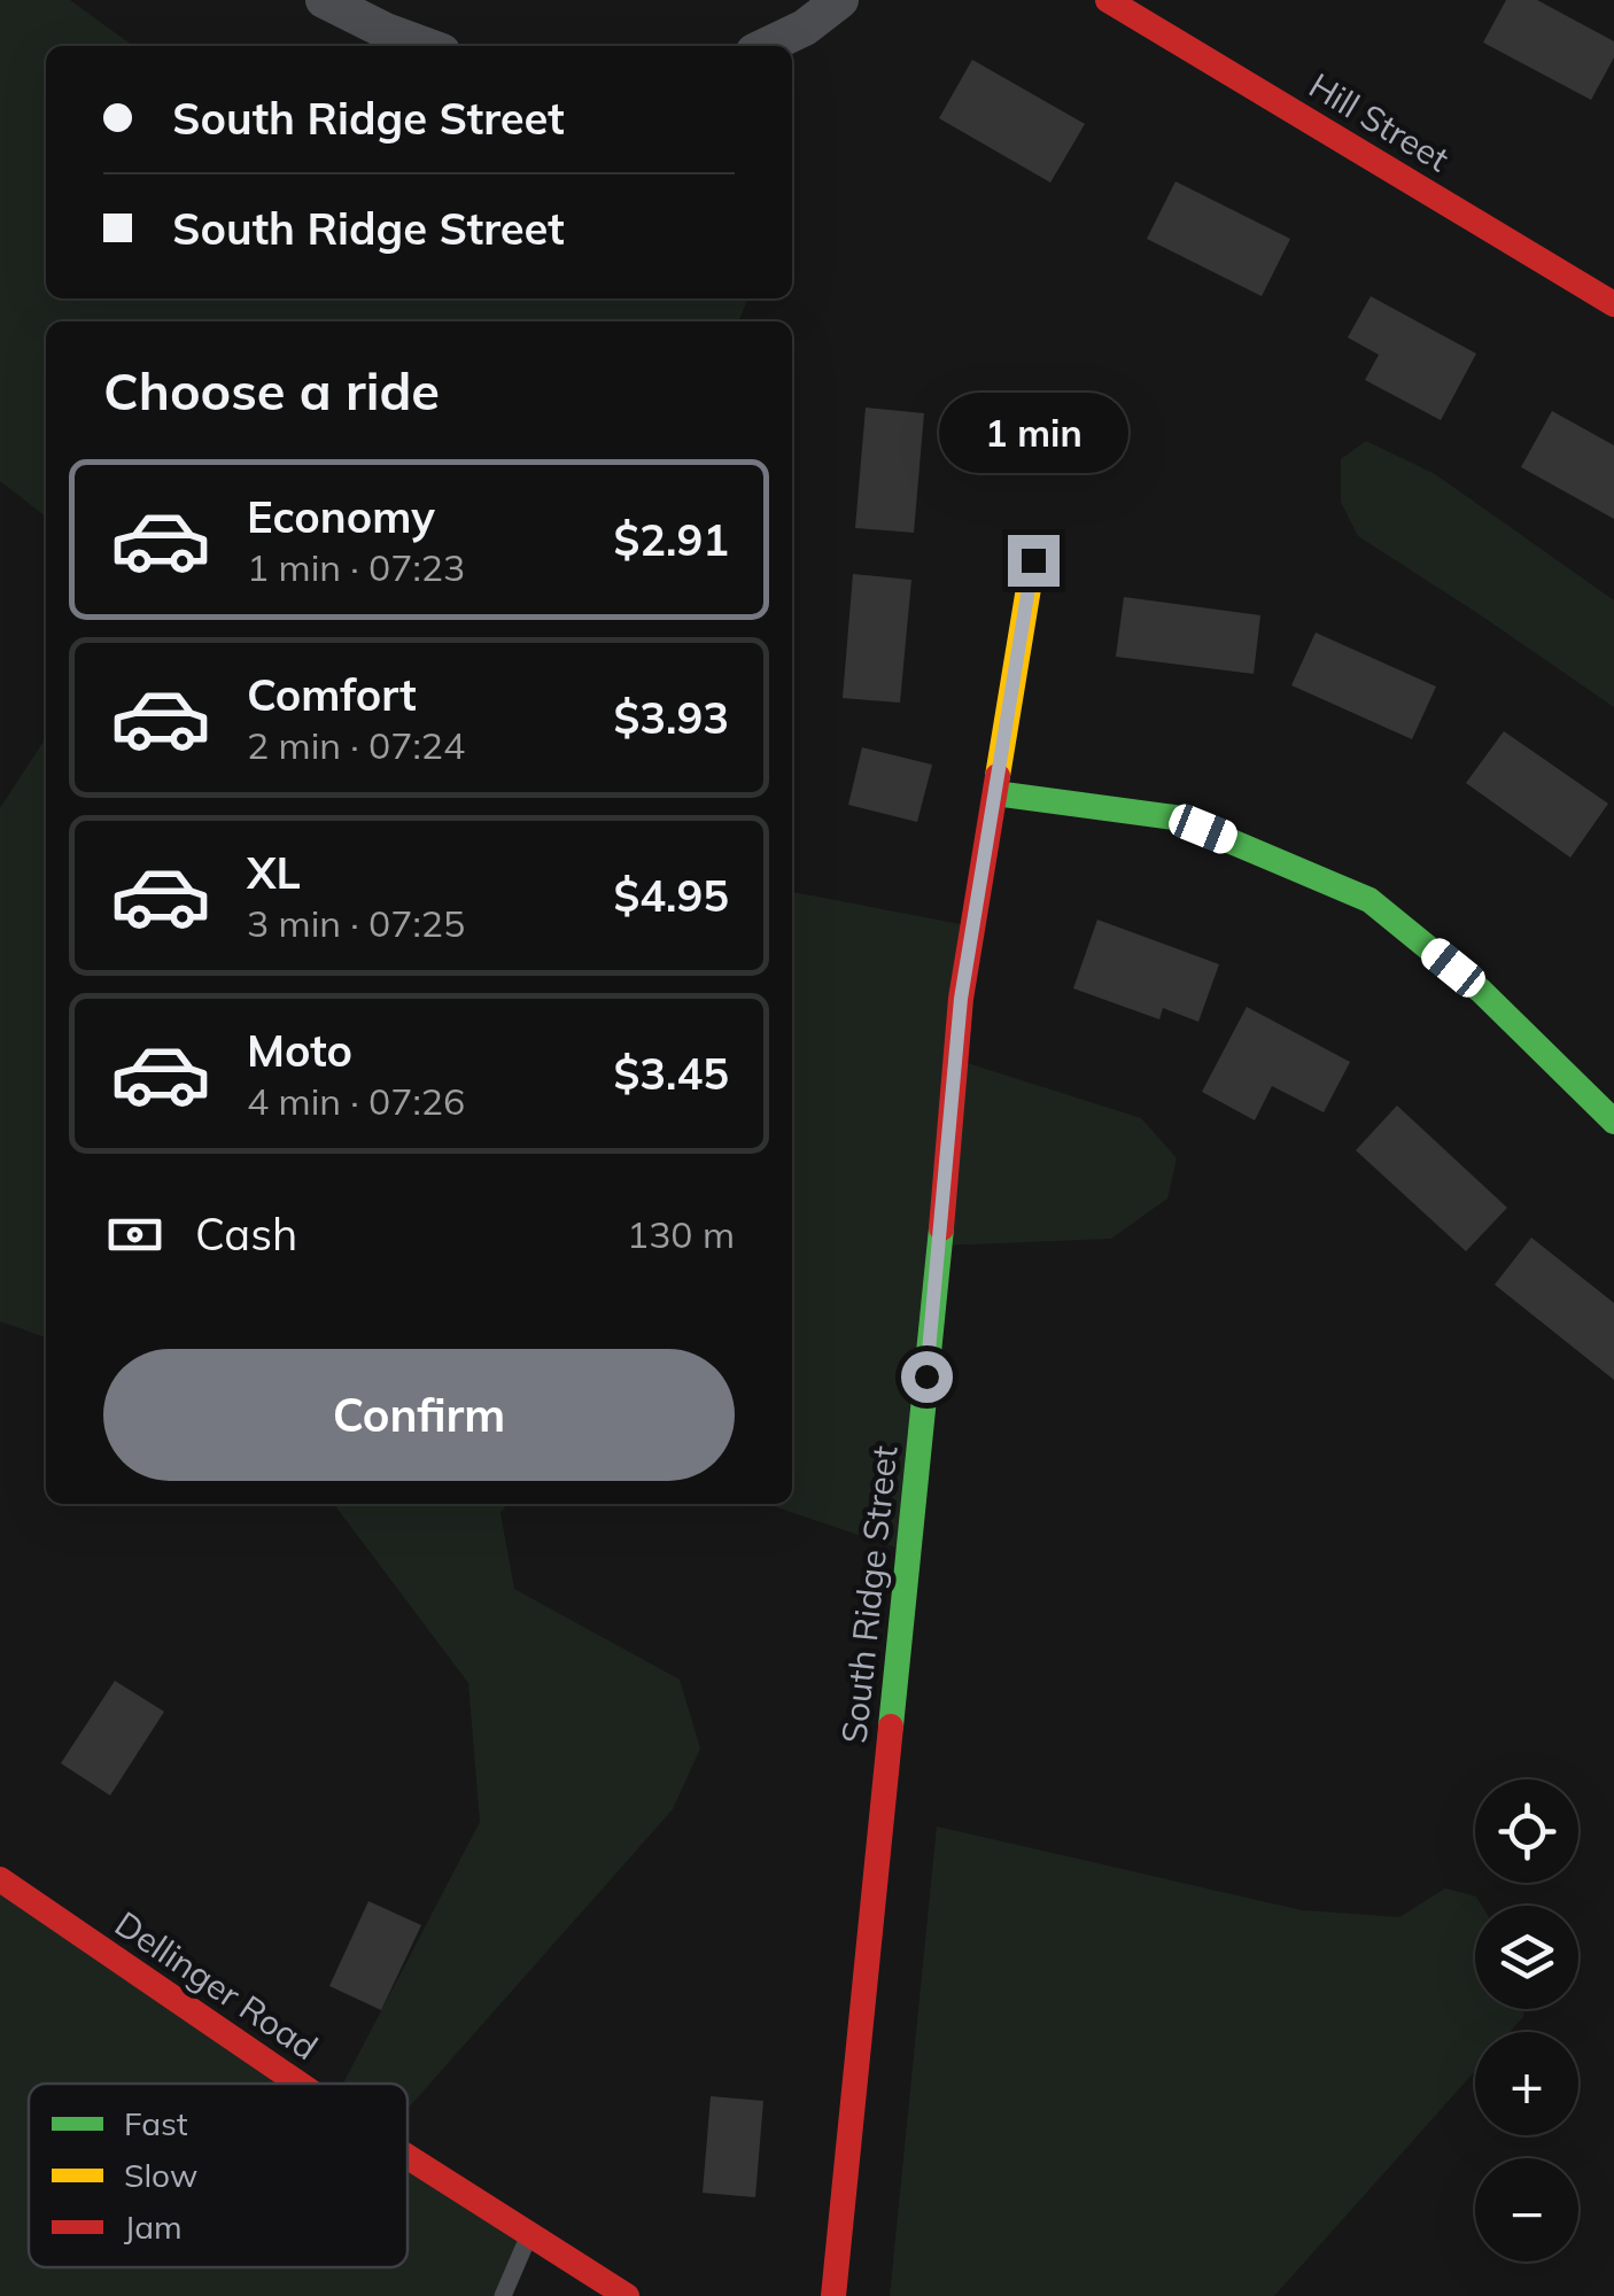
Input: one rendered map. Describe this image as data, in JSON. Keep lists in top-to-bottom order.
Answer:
{
  "streets": {
    "street": ["Hill Street", "South Ridge Street", "Dellinger Road"]
  },
  "legend": ["Fast", "Slow", "Jam"],
  "page": {
    "banner": ["South Ridge Street", "South Ridge Street"],
    "heading": "Choose a ride",
    "bubble": "1 min",
    "list": [
      {
        "name": "Economy",
        "note": "1 min · 07:23",
        "value": "$2.91"
      },
      {
        "name": "Comfort",
        "note": "2 min · 07:24",
        "value": "$3.93"
      },
      {
        "name": "XL",
        "note": "3 min · 07:25",
        "value": "$4.95"
      },
      {
        "name": "Moto",
        "note": "4 min · 07:26",
        "value": "$3.45"
      }
    ],
    "pay": ["Cash", "130 m"],
    "buttons": "Confirm",
    "map_buttons": ["+", "−"]
  }
}
